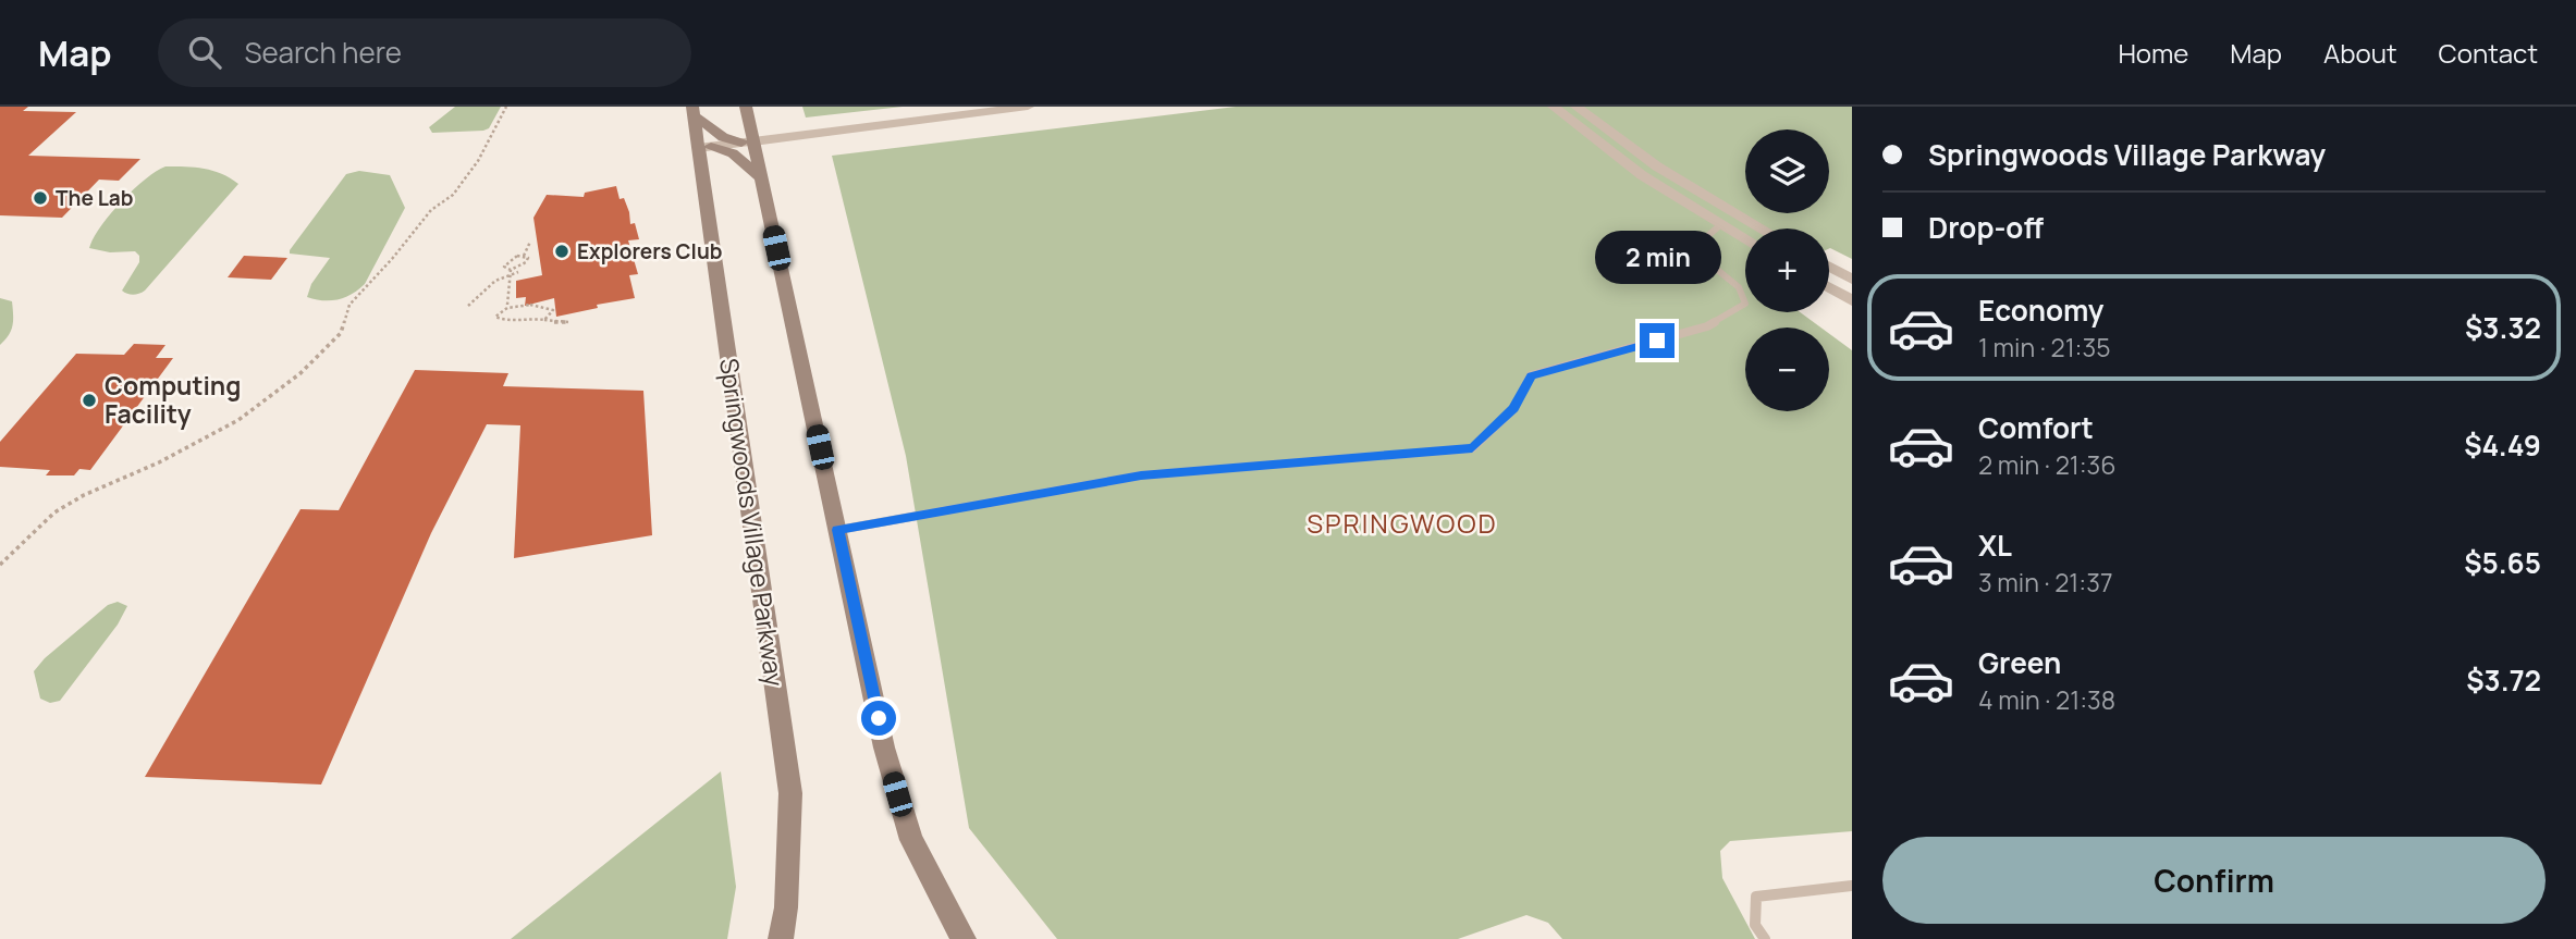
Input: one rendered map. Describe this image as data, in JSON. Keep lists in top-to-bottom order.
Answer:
{
  "streets": {
    "main road": ["Springwoods Village Parkway"]
  },
  "districts": ["SPRINGWOOD"],
  "places": ["The Lab", "Explorers Club", "Computing Facility"],
  "page": {
    "header": "Map",
    "search": "Search here",
    "nav": [
      "Home",
      "Map",
      "About",
      "Contact"
    ],
    "banner": ["Springwoods Village Parkway", "Drop-off"],
    "map_buttons": ["+", "−"],
    "bubble": "2 min",
    "list": [
      {
        "name": "Economy",
        "note": "1 min · 21:35",
        "value": "$3.32"
      },
      {
        "name": "Comfort",
        "note": "2 min · 21:36",
        "value": "$4.49"
      },
      {
        "name": "XL",
        "note": "3 min · 21:37",
        "value": "$5.65"
      },
      {
        "name": "Green",
        "note": "4 min · 21:38",
        "value": "$3.72"
      }
    ],
    "buttons": "Confirm"
  }
}
